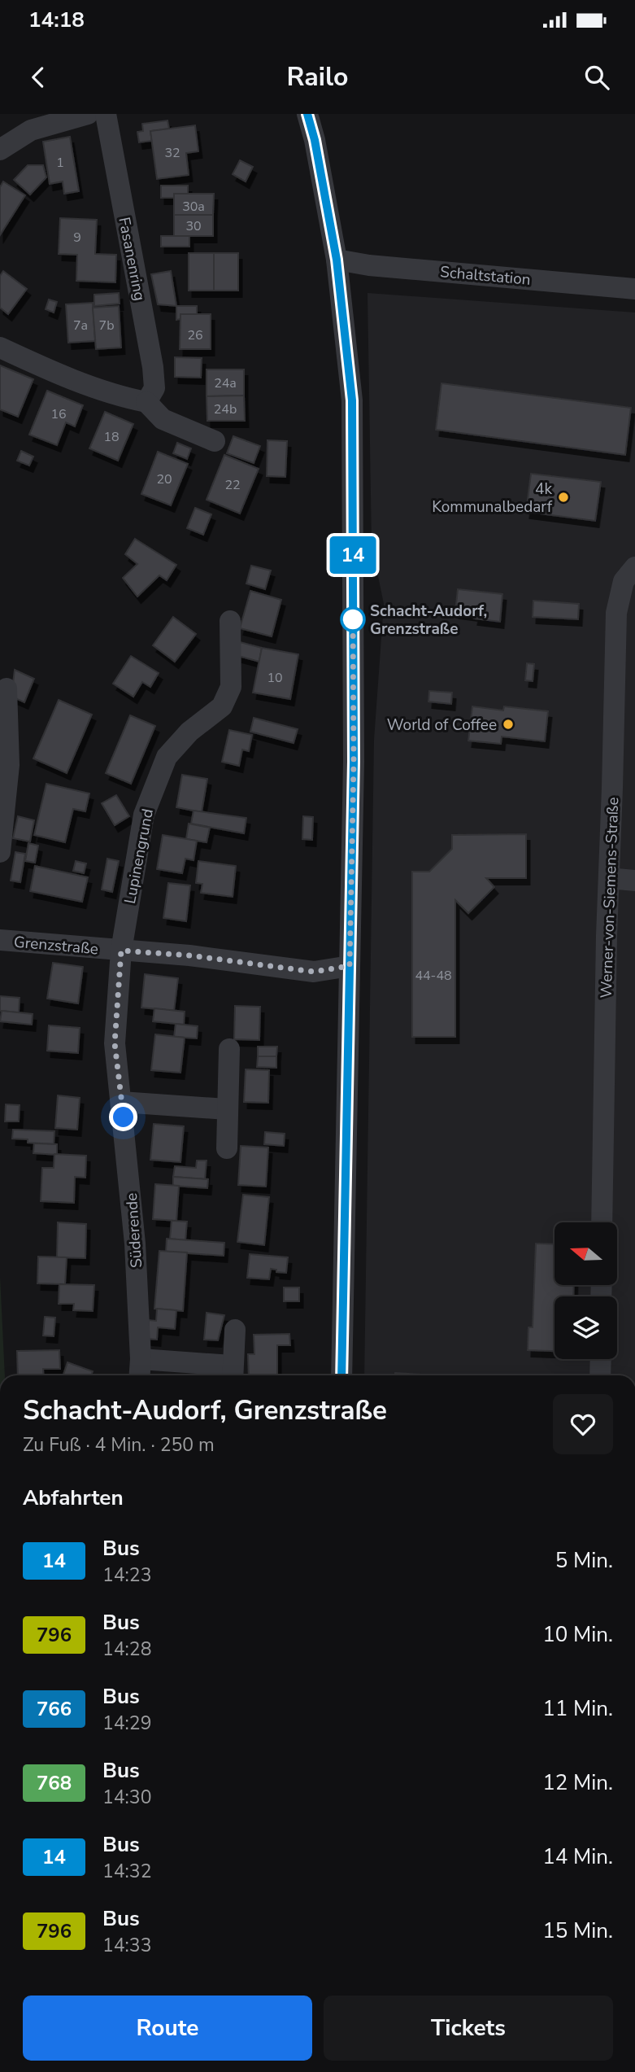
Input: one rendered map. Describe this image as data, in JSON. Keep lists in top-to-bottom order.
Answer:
{
  "streets": {
    "street": [
      "Fasanenring",
      "Schaltstation",
      "Lupinengrund",
      "Werner-von-Siemens-Straße",
      "Grenzstraße",
      "Süderende"
    ]
  },
  "crossings": [
    ["Lupinengrund", "Grenzstraße"],
    ["Lupinengrund", "Süderende"],
    ["Grenzstraße", "Süderende"]
  ],
  "places": ["4k Kommunalbedarf", "Schacht-Audorf, Grenzstraße", "World of Coffee"],
  "lines": ["bus line 14"],
  "house_numbers": [
    "32",
    "1",
    "30a",
    "30",
    "9",
    "7a",
    "7b",
    "26",
    "24a",
    "24b",
    "16",
    "18",
    "20",
    "22",
    "10",
    "44-48"
  ],
  "north": "left",
  "page": {
    "status": "14:18",
    "header": "Railo",
    "on_map": "14",
    "heading": [
      ["Schacht-Audorf, Grenzstraße", "Zu Fuß · 4 Min. · 250 m"],
      "Abfahrten"
    ],
    "list": [
      {
        "mark": "14",
        "name": "Bus",
        "note": "14:23",
        "value": "5 Min."
      },
      {
        "mark": "796",
        "name": "Bus",
        "note": "14:28",
        "value": "10 Min."
      },
      {
        "mark": "766",
        "name": "Bus",
        "note": "14:29",
        "value": "11 Min."
      },
      {
        "mark": "768",
        "name": "Bus",
        "note": "14:30",
        "value": "12 Min."
      },
      {
        "mark": "14",
        "name": "Bus",
        "note": "14:32",
        "value": "14 Min."
      },
      {
        "mark": "796",
        "name": "Bus",
        "note": "14:33",
        "value": "15 Min."
      }
    ],
    "buttons": ["Route", "Tickets"]
  }
}
